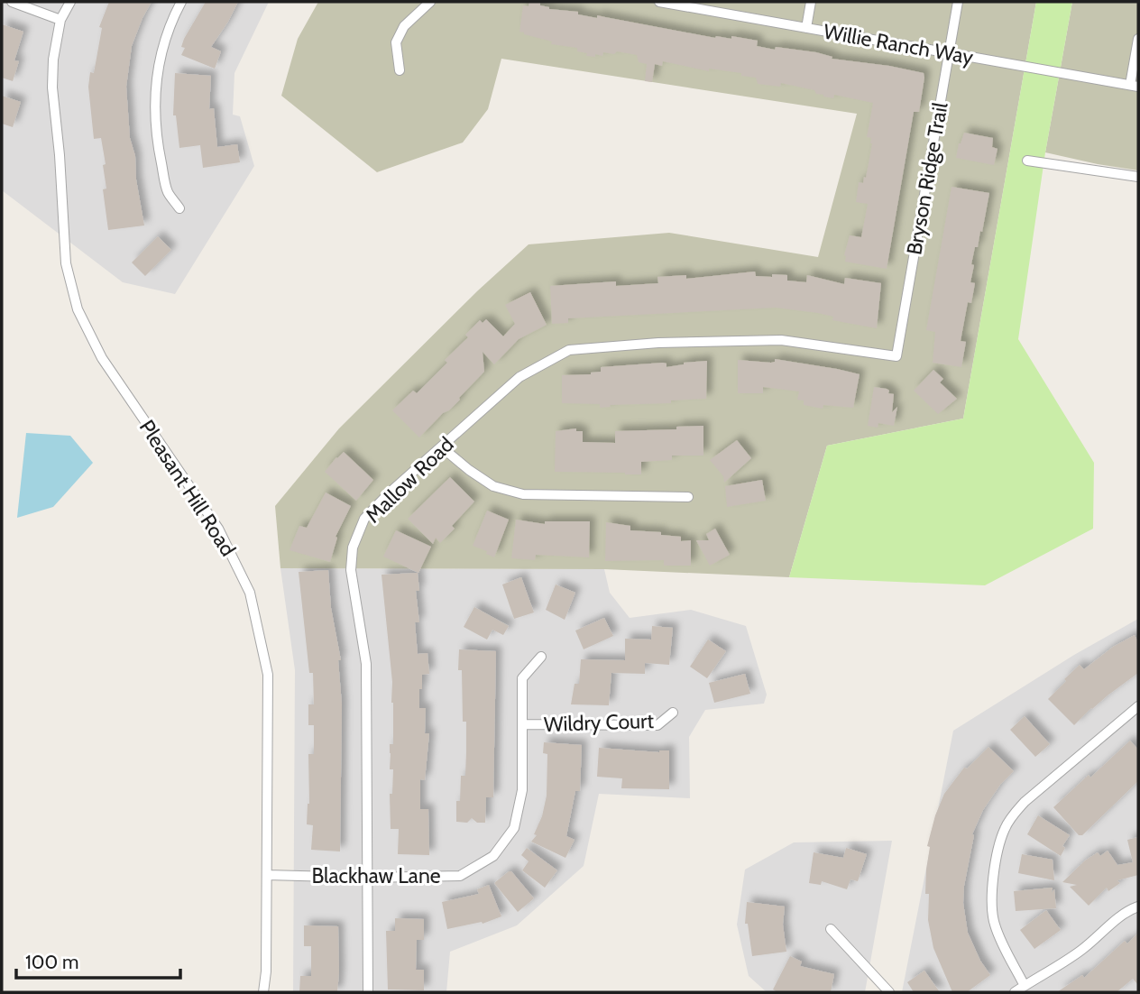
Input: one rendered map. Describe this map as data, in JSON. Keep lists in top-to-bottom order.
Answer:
{
  "streets": {
    "street": [
      "Willie Ranch Way",
      "Bryson Ridge Trail",
      "Mallow Road",
      "Pleasant Hill Road",
      "Wildry Court",
      "Blackhaw Lane"
    ]
  },
  "crossings": [
    ["Willie Ranch Way", "Bryson Ridge Trail"],
    ["Bryson Ridge Trail", "Mallow Road"],
    ["Mallow Road", "Blackhaw Lane"],
    ["Pleasant Hill Road", "Blackhaw Lane"],
    ["Wildry Court", "Blackhaw Lane"]
  ],
  "scale_bar": "100 m"
}
